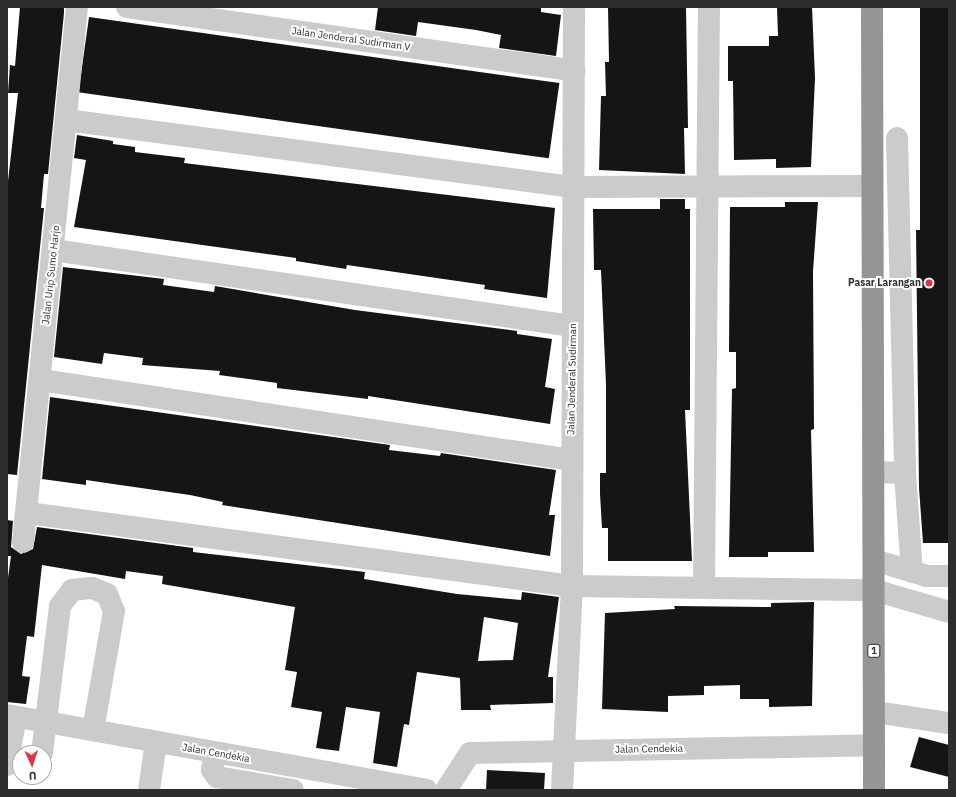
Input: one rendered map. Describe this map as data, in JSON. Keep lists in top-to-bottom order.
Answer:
{
  "streets": {
    "highway": ["1"],
    "street": [
      "Jalan Jenderal Sudirman V",
      "Jalan Urip Sumo Harjo",
      "Jalan Jenderal Sudirman",
      "Jalan Cendekia"
    ]
  },
  "crossings": [
    ["Jalan Jenderal Sudirman V", "Jalan Jenderal Sudirman"],
    ["Jalan Jenderal Sudirman", "Jalan Cendekia"],
    ["1", "Jalan Cendekia"]
  ],
  "places": ["Pasar Larangan"],
  "north": "bottom"
}
